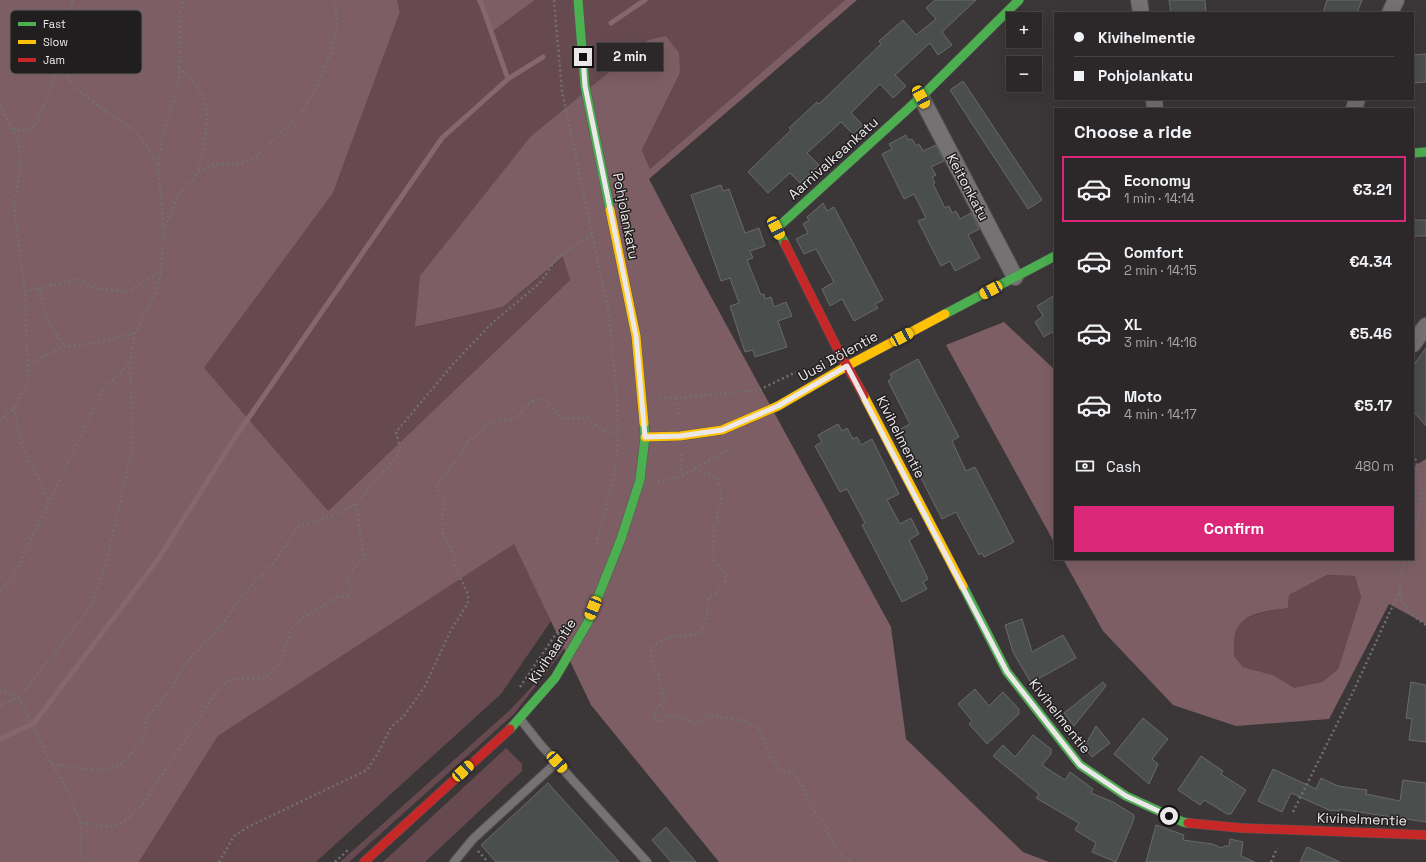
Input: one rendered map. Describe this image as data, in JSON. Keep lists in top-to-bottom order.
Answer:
{
  "streets": {
    "street": [
      "Aarnivalkeankatu",
      "Keitonkatu",
      "Pohjolankatu",
      "Uusi Bölentie",
      "Kivihelmentie",
      "Kivihaantie"
    ]
  },
  "crossings": [
    ["Aarnivalkeankatu", "Keitonkatu"],
    ["Aarnivalkeankatu", "Uusi Bölentie"],
    ["Aarnivalkeankatu", "Kivihelmentie"],
    ["Keitonkatu", "Uusi Bölentie"],
    ["Pohjolankatu", "Uusi Bölentie"],
    ["Pohjolankatu", "Kivihaantie"],
    ["Uusi Bölentie", "Kivihelmentie"],
    ["Uusi Bölentie", "Kivihaantie"]
  ],
  "legend": ["Fast", "Slow", "Jam"],
  "page": {
    "map_buttons": ["+", "−"],
    "banner": ["Kivihelmentie", "Pohjolankatu"],
    "bubble": "2 min",
    "heading": "Choose a ride",
    "list": [
      {
        "name": "Economy",
        "note": "1 min · 14:14",
        "value": "€3.21"
      },
      {
        "name": "Comfort",
        "note": "2 min · 14:15",
        "value": "€4.34"
      },
      {
        "name": "XL",
        "note": "3 min · 14:16",
        "value": "€5.46"
      },
      {
        "name": "Moto",
        "note": "4 min · 14:17",
        "value": "€5.17"
      }
    ],
    "pay": ["Cash", "480 m"],
    "buttons": "Confirm"
  }
}
